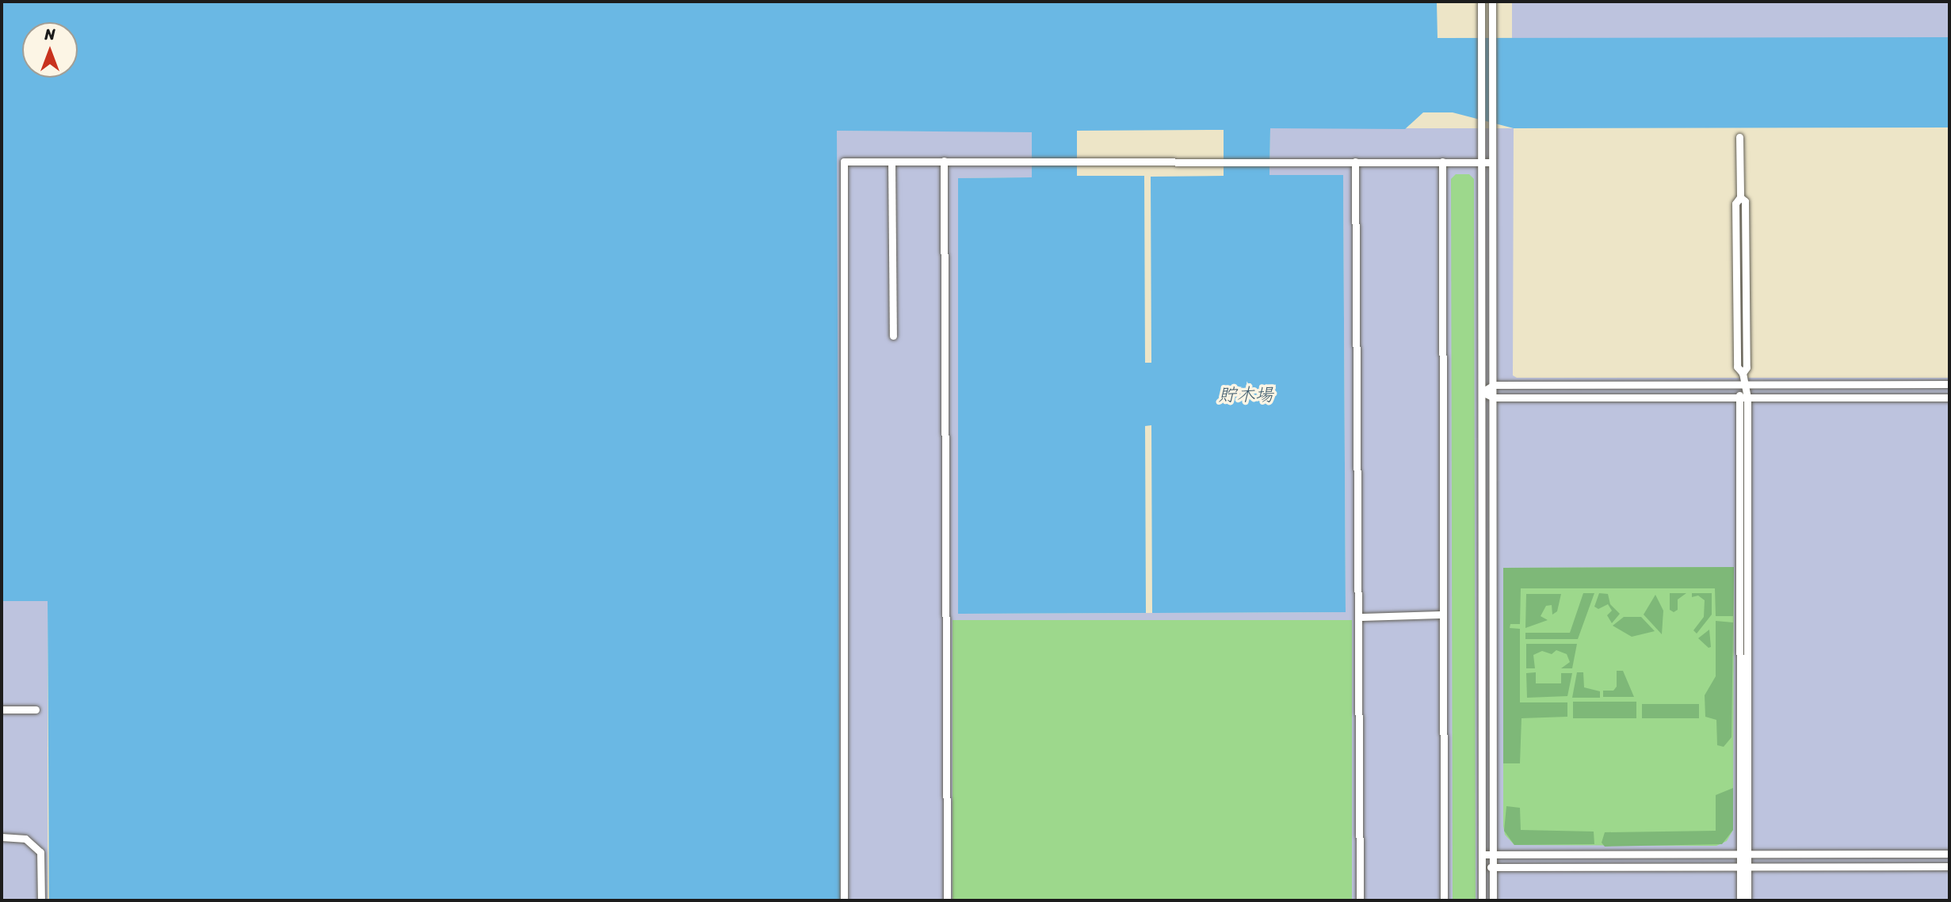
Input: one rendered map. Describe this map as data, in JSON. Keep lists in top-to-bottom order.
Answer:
{
  "water": ["貯木場"],
  "north": "top"
}
